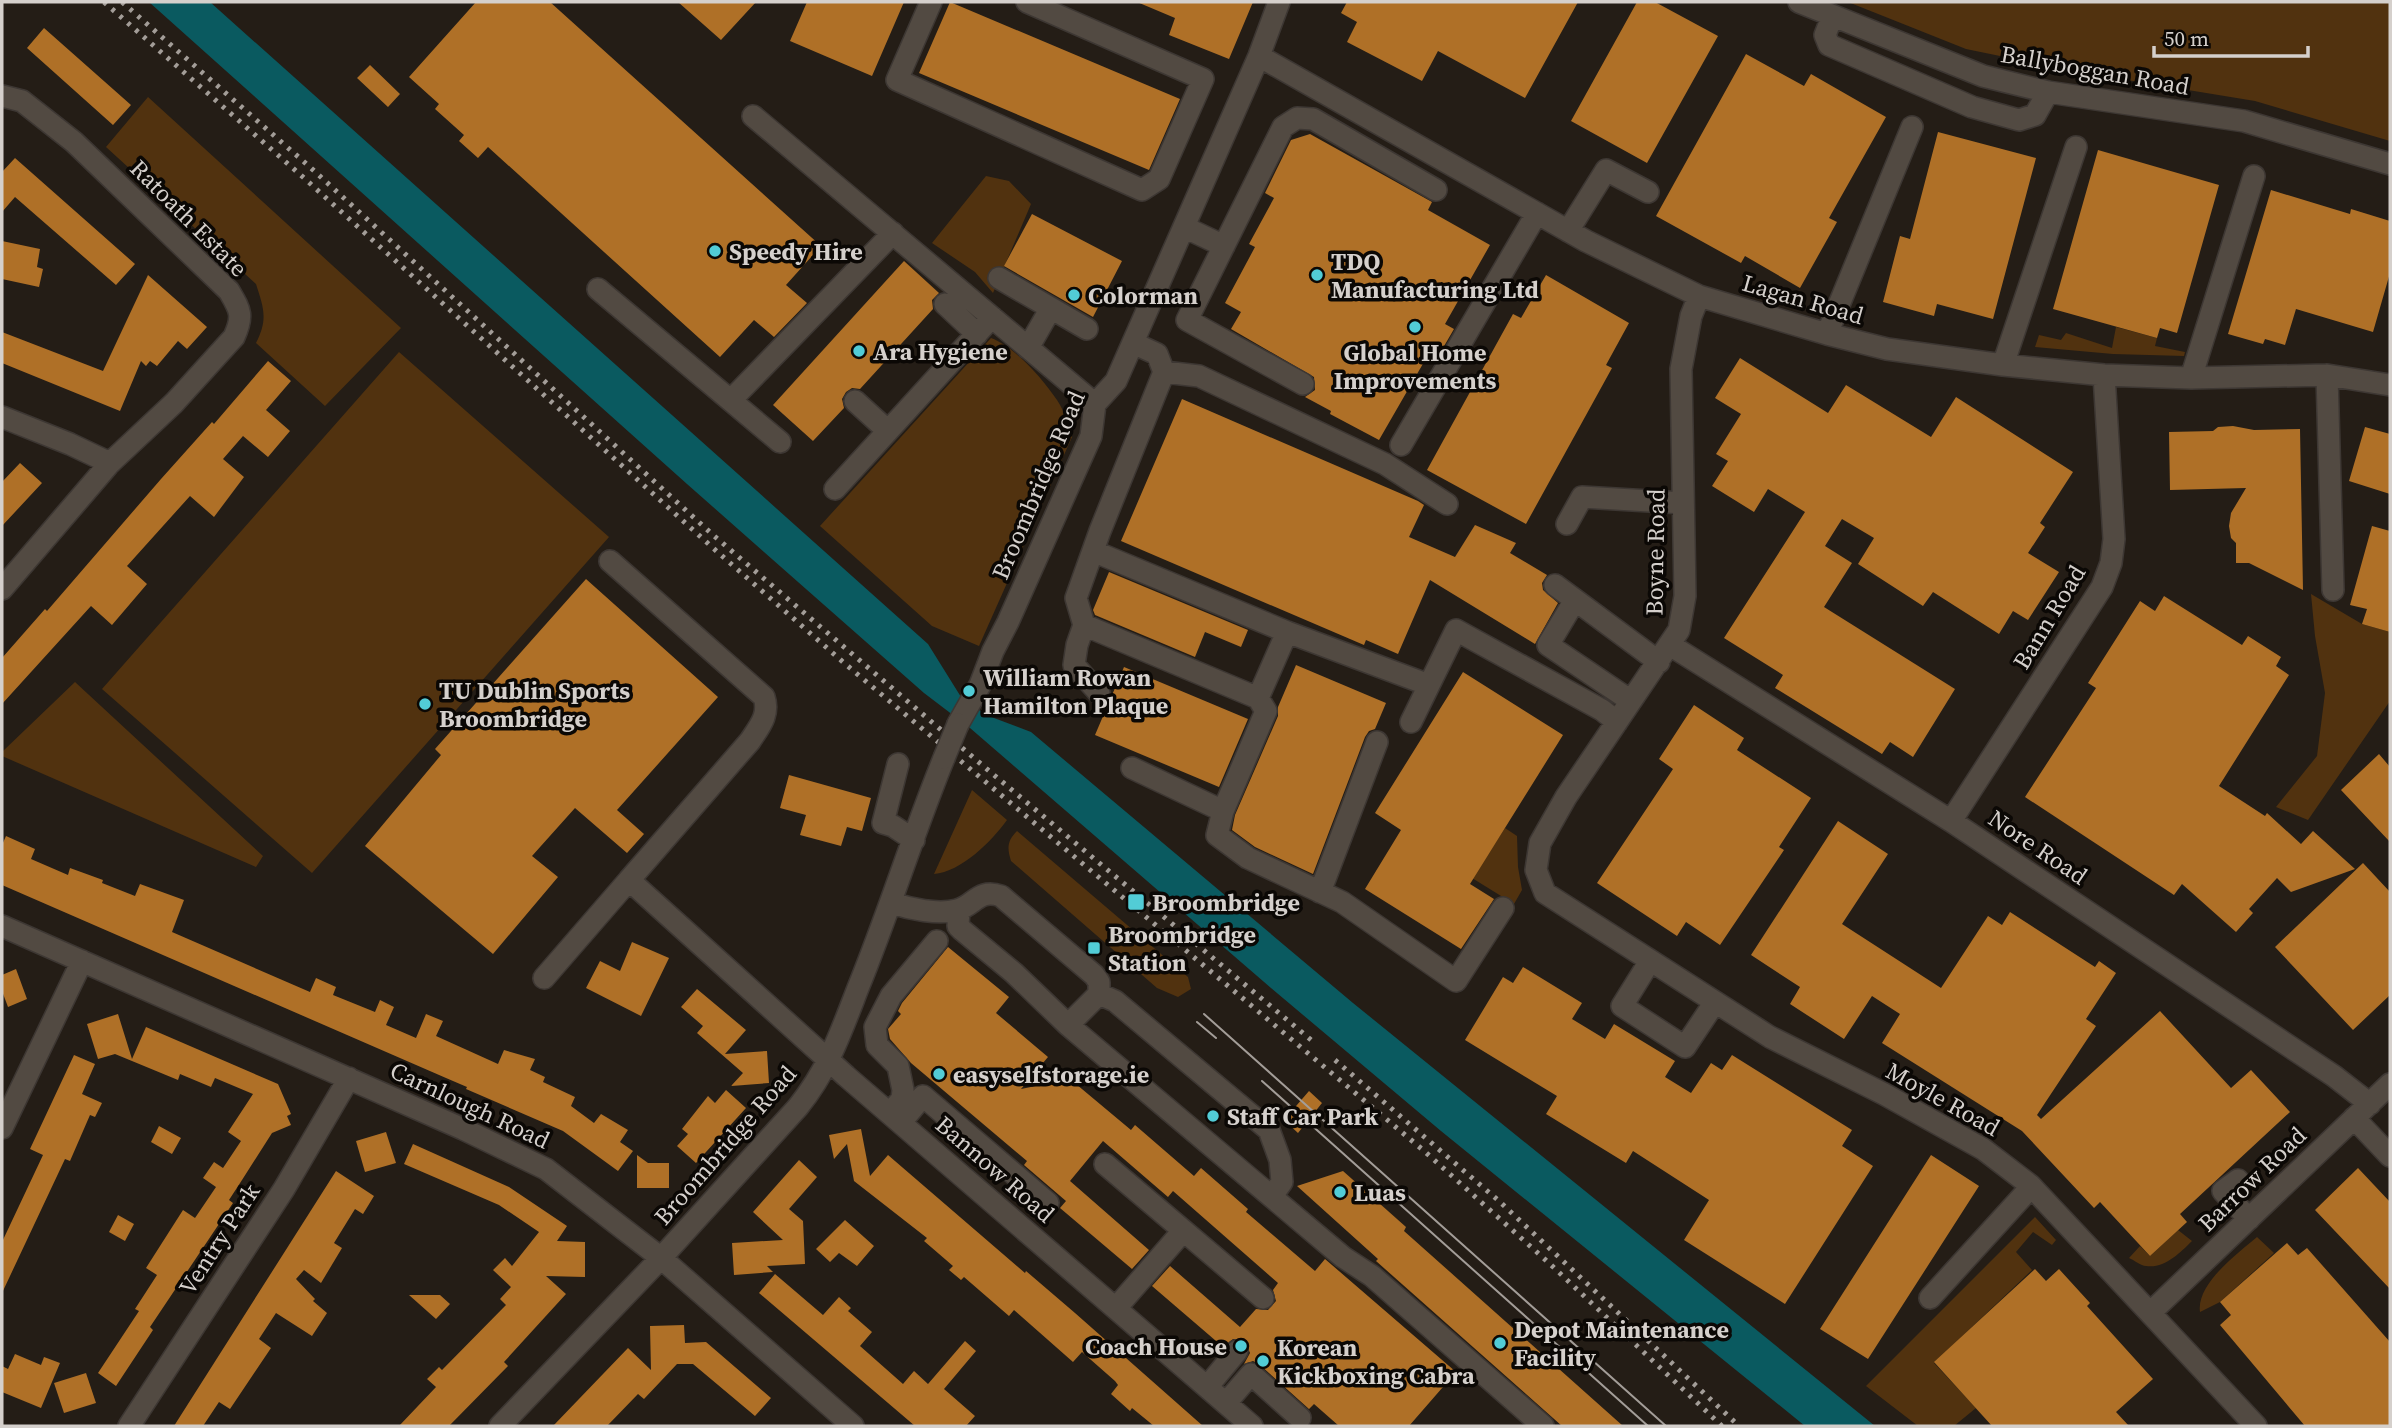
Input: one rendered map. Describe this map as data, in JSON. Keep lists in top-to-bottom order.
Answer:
{
  "streets": {
    "street": [
      "Ballyboggan Road",
      "Ratoath Estate",
      "Lagan Road",
      "Broombridge Road",
      "Boyne Road",
      "Bann Road",
      "Nore Road",
      "Moyle Road",
      "Carnlough Road",
      "Bannow Road",
      "Barrow Road",
      "Ventry Park"
    ]
  },
  "crossings": [
    ["Lagan Road", "Broombridge Road"],
    ["Lagan Road", "Boyne Road"],
    ["Lagan Road", "Bann Road"],
    ["Broombridge Road", "Carnlough Road"],
    ["Broombridge Road", "Bannow Road"],
    ["Boyne Road", "Nore Road"],
    ["Boyne Road", "Moyle Road"],
    ["Bann Road", "Nore Road"],
    ["Nore Road", "Barrow Road"],
    ["Moyle Road", "Barrow Road"],
    ["Carnlough Road", "Ventry Park"]
  ],
  "places": {
    "other": [
      "Speedy Hire",
      "TDQ Manufacturing Ltd",
      "Colorman",
      "Global Home Improvements",
      "Ara Hygiene",
      "William Rowan Hamilton Plaque",
      "TU Dublin Sports Broombridge",
      "easyselfstorage.ie",
      "Staff Car Park",
      "Luas",
      "Depot Maintenance Facility",
      "Coach House",
      "Korean Kickboxing Cabra"
    ],
    "transit": ["Broombridge", "Broombridge Station"]
  },
  "scale_bar": "50 m"
}
